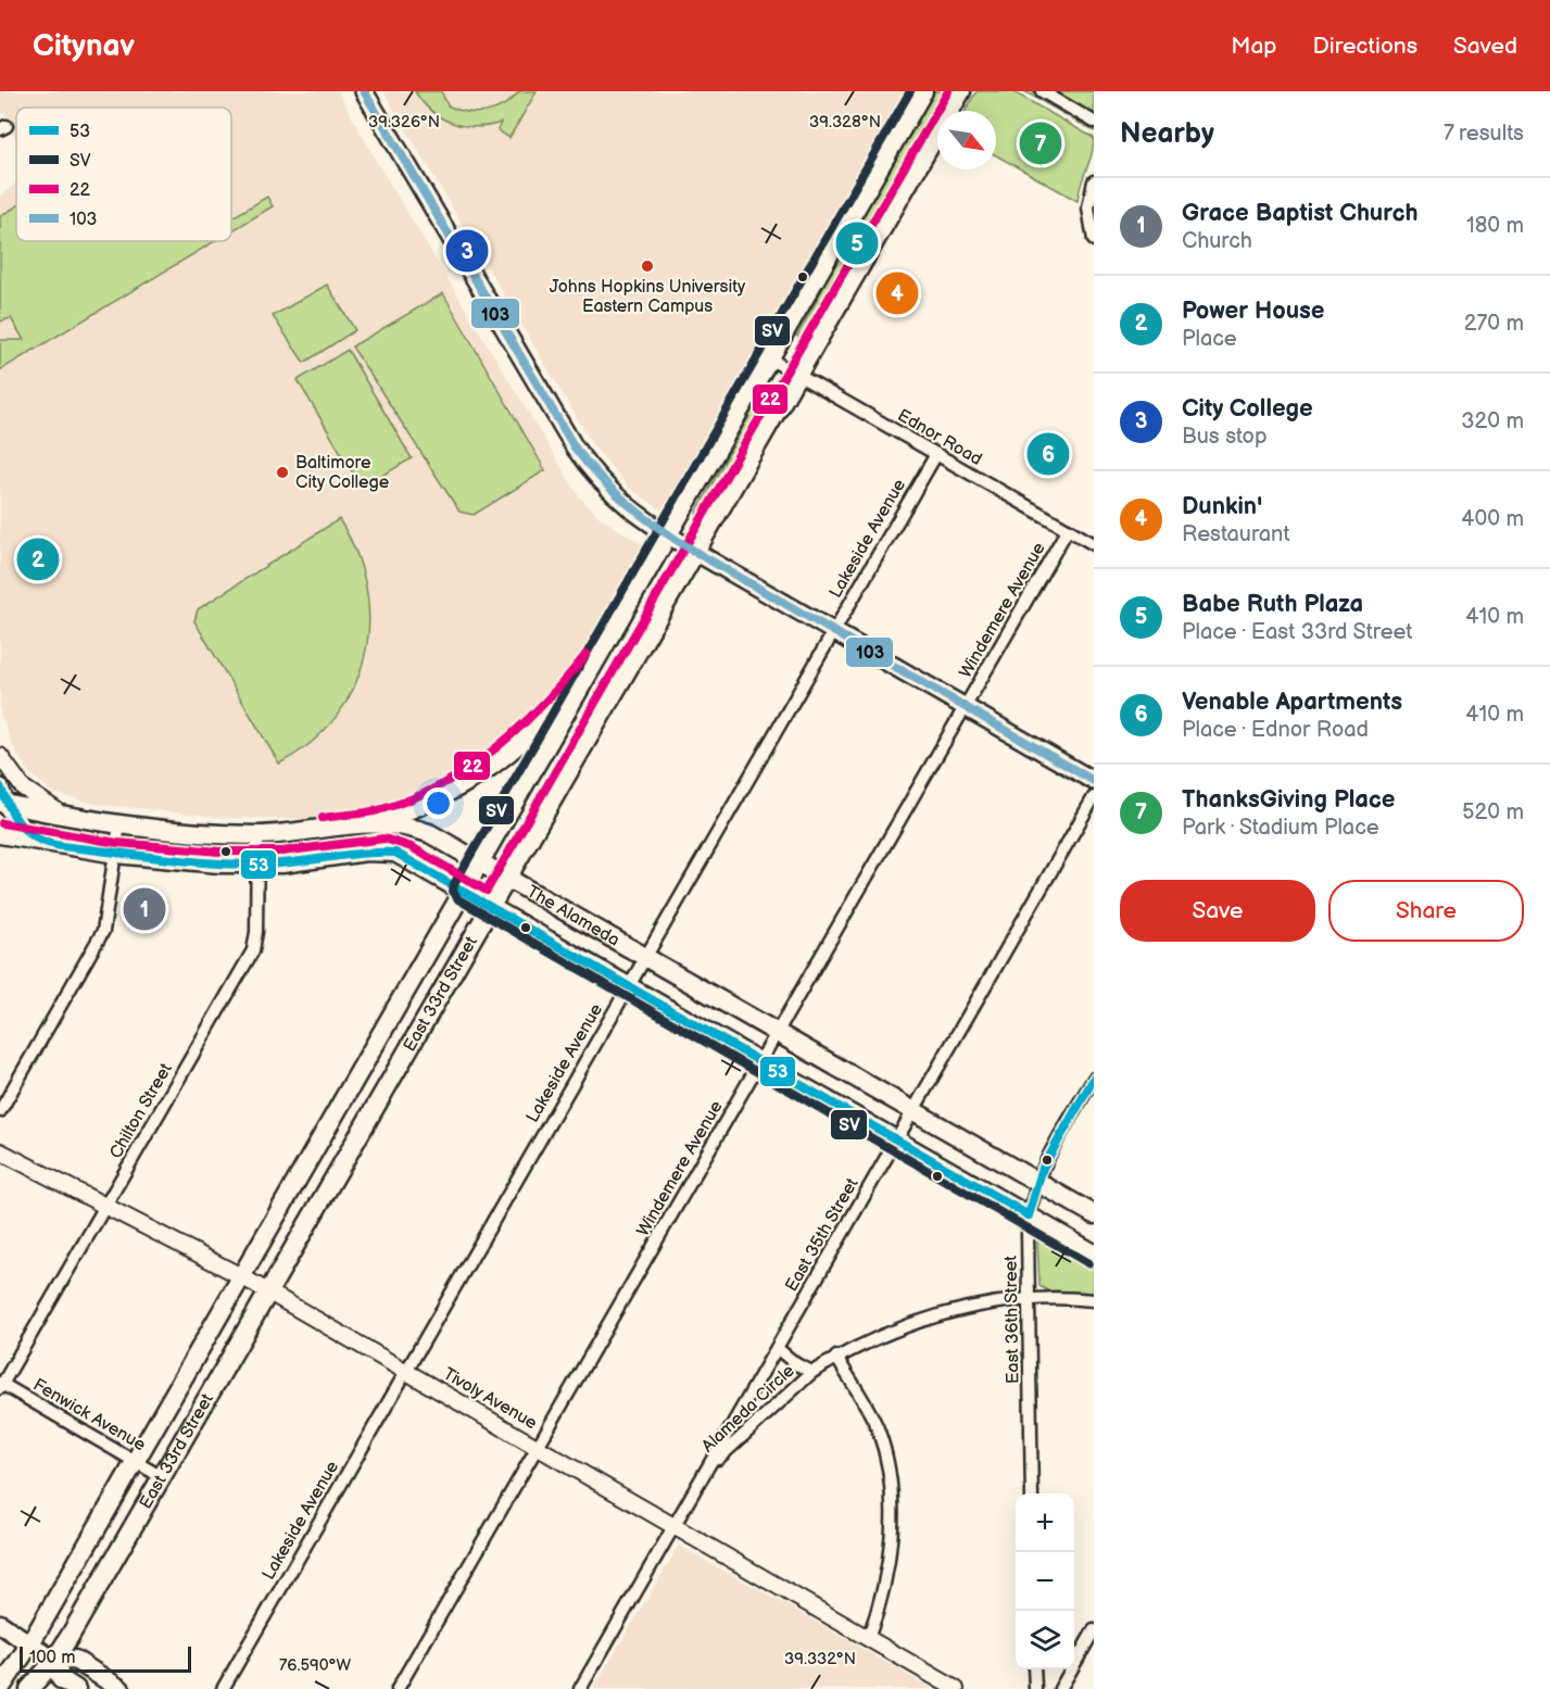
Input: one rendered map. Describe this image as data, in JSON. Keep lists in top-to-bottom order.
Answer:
{
  "streets": {
    "main road": ["The Alameda", "East 33rd Street"],
    "street": [
      "Ednor Road",
      "Lakeside Avenue",
      "Windemere Avenue",
      "Chilton Street",
      "East 35th Street",
      "East 36th Street",
      "Tivoly Avenue",
      "Alameda Circle",
      "Fenwick Avenue"
    ]
  },
  "crossings": [
    ["Ednor Road", "Lakeside Avenue"],
    ["Ednor Road", "Windemere Avenue"],
    ["Ednor Road", "East 33rd Street"],
    ["Lakeside Avenue", "The Alameda"],
    ["Lakeside Avenue", "Tivoly Avenue"],
    ["Windemere Avenue", "The Alameda"],
    ["Windemere Avenue", "Tivoly Avenue"],
    ["The Alameda", "East 33rd Street"],
    ["The Alameda", "Chilton Street"],
    ["The Alameda", "East 35th Street"],
    ["The Alameda", "East 36th Street"],
    ["East 33rd Street", "Tivoly Avenue"],
    ["East 33rd Street", "Fenwick Avenue"],
    ["Chilton Street", "Tivoly Avenue"],
    ["Chilton Street", "Fenwick Avenue"],
    ["East 35th Street", "Tivoly Avenue"],
    ["East 35th Street", "Alameda Circle"],
    ["East 36th Street", "Alameda Circle"]
  ],
  "places": ["Johns Hopkins University Eastern Campus", "Baltimore City College"],
  "lines": [
    "transit line SV",
    "transit line 22",
    "transit line 103",
    "transit line 53"
  ],
  "legend": [
    "53",
    "SV",
    "22",
    "103"
  ],
  "scale_bar": "100 m",
  "north": "bottom right",
  "page": {
    "header": "Citynav",
    "nav": ["Map", "Directions", "Saved"],
    "heading": ["Nearby", "7 results"],
    "pins": [
      "7",
      "5",
      "3",
      "4",
      "6",
      "2",
      "1"
    ],
    "list": [
      {
        "mark": "1",
        "name": "Grace Baptist Church",
        "note": "Church",
        "value": "180 m"
      },
      {
        "mark": "2",
        "name": "Power House",
        "note": "Place",
        "value": "270 m"
      },
      {
        "mark": "3",
        "name": "City College",
        "note": "Bus stop",
        "value": "320 m"
      },
      {
        "mark": "4",
        "name": "Dunkin'",
        "note": "Restaurant",
        "value": "400 m"
      },
      {
        "mark": "5",
        "name": "Babe Ruth Plaza",
        "note": "Place · East 33rd Street",
        "value": "410 m"
      },
      {
        "mark": "6",
        "name": "Venable Apartments",
        "note": "Place · Ednor Road",
        "value": "410 m"
      },
      {
        "mark": "7",
        "name": "ThanksGiving Place",
        "note": "Park · Stadium Place",
        "value": "520 m"
      }
    ],
    "buttons": ["Save", "Share"],
    "map_buttons": ["+", "−"],
    "scale": "100 m"
  },
  "coordinates": [
    "39.326°N",
    "39.328°N",
    "39.332°N",
    "76.590°W"
  ]
}
